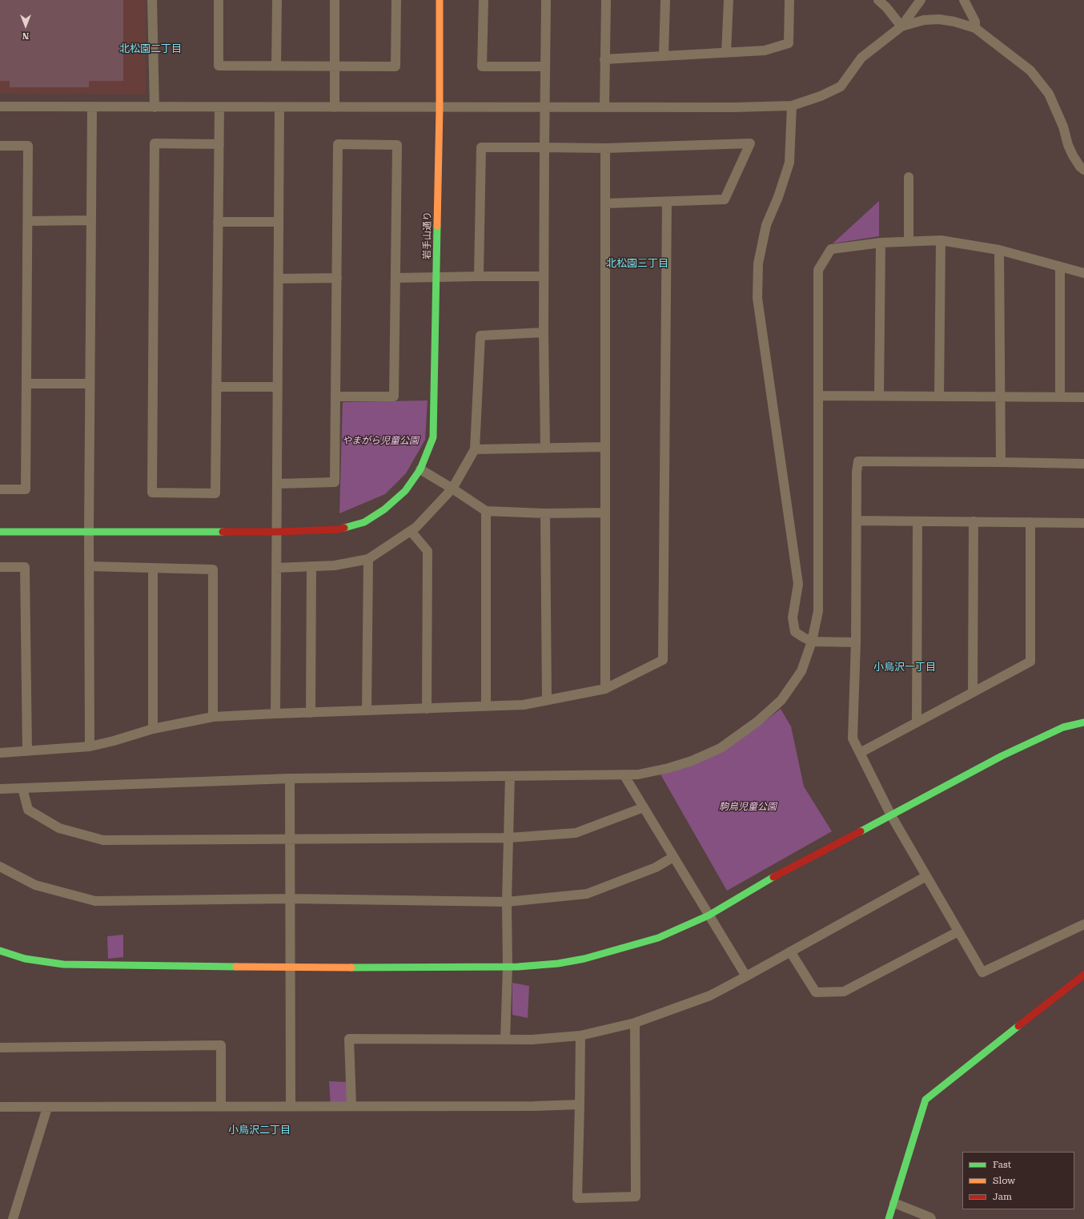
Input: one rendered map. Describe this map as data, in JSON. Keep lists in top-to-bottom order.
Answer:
{
  "streets": {
    "street": ["岩手山通り"]
  },
  "districts": [
    "北松園二丁目",
    "北松園三丁目",
    "小鳥沢一丁目",
    "小鳥沢二丁目"
  ],
  "parks": ["やまがら児童公園", "駒鳥児童公園"],
  "legend": ["Fast", "Slow", "Jam"],
  "north": "bottom"
}
